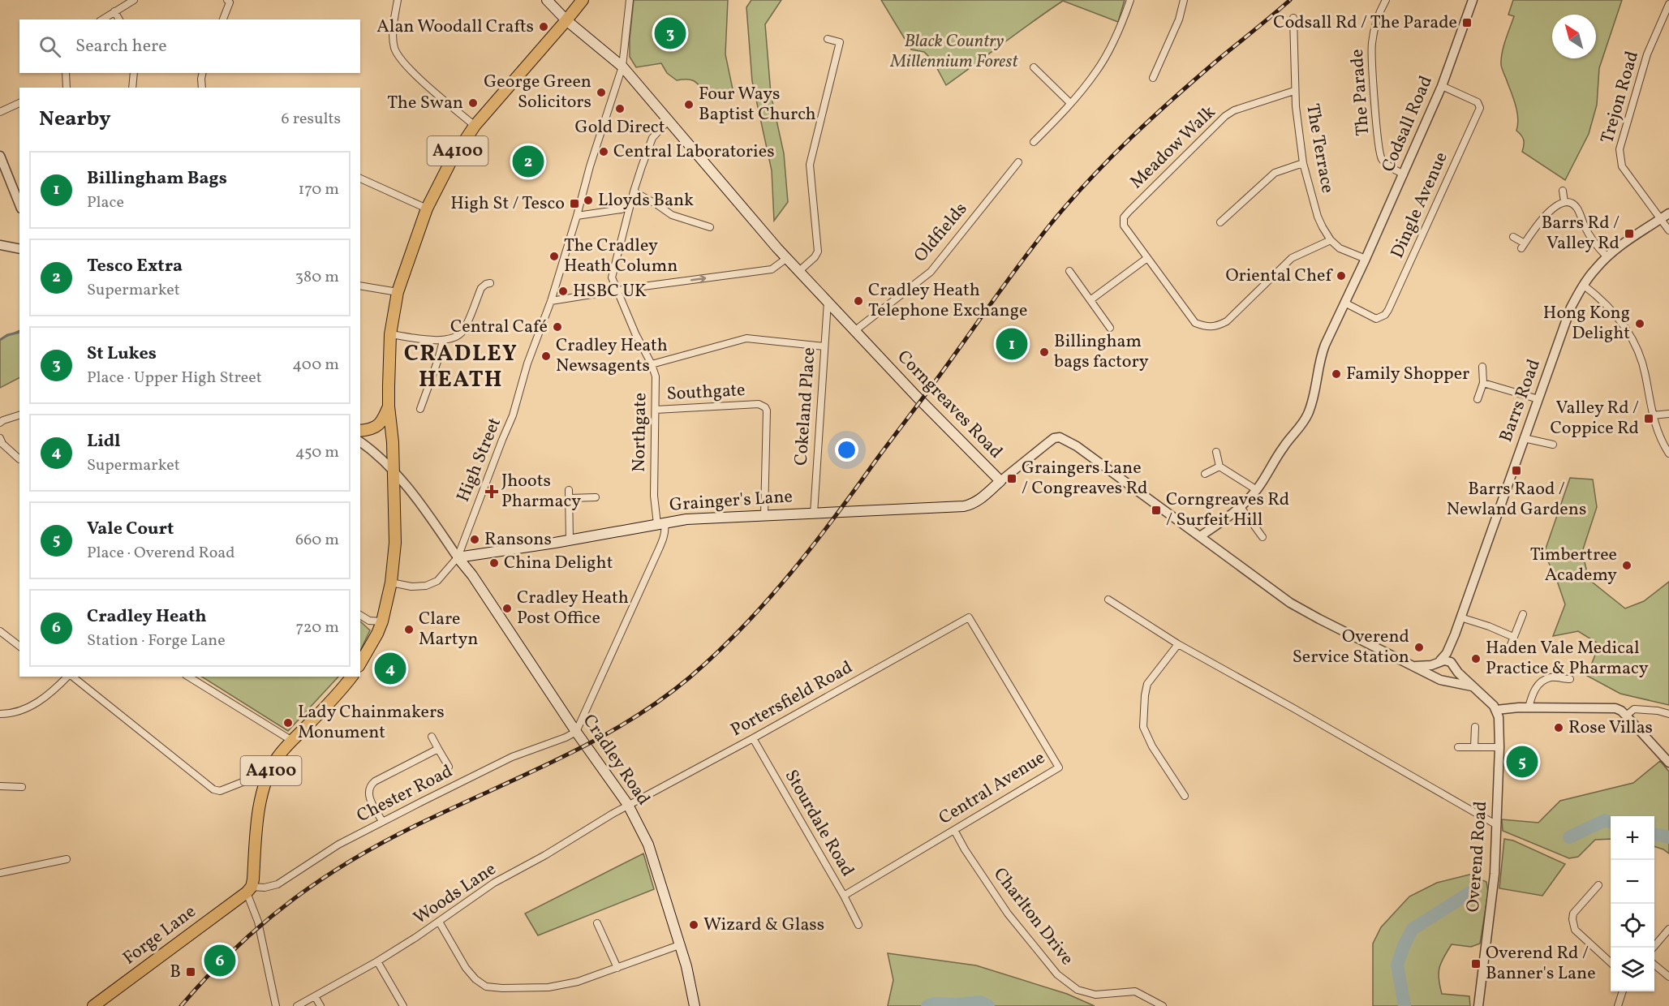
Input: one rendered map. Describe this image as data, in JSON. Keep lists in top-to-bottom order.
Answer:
{
  "streets": {
    "main road": [
      "A4100",
      "Corngreaves Road",
      "Grainger's Lane",
      "Cradley Road",
      "Forge Lane"
    ],
    "street": [
      "The Parade",
      "Trejon Road",
      "Codsall Road",
      "Meadow Walk",
      "The Terrace",
      "Dingle Avenue",
      "Oldfields",
      "Southgate",
      "Barrs Road",
      "Cokeland Place",
      "Northgate",
      "High Street",
      "Portersfield Road",
      "Central Avenue",
      "Chester Road",
      "Stourdale Road",
      "Overend Road",
      "Woods Lane",
      "Charlton Drive"
    ]
  },
  "crossings": [
    ["The Parade", "Codsall Road"],
    ["Trejon Road", "Barrs Road"],
    ["Codsall Road", "The Terrace"],
    ["Codsall Road", "Dingle Avenue"],
    ["Codsall Road", "Corngreaves Road"],
    ["Meadow Walk", "The Terrace"],
    ["A4100", "Corngreaves Road"],
    ["A4100", "High Street"],
    ["A4100", "Chester Road"],
    ["A4100", "Forge Lane"],
    ["Oldfields", "Corngreaves Road"],
    ["Southgate", "Northgate"],
    ["Southgate", "Grainger's Lane"],
    ["Barrs Road", "Corngreaves Road"],
    ["Corngreaves Road", "Cokeland Place"],
    ["Corngreaves Road", "Northgate"],
    ["Corngreaves Road", "High Street"],
    ["Corngreaves Road", "Grainger's Lane"],
    ["Corngreaves Road", "Overend Road"],
    ["Cokeland Place", "Grainger's Lane"],
    ["Northgate", "Grainger's Lane"],
    ["Northgate", "Cradley Road"],
    ["Northgate", "Chester Road"],
    ["High Street", "Grainger's Lane"],
    ["High Street", "Cradley Road"],
    ["Grainger's Lane", "Cradley Road"],
    ["Portersfield Road", "Cradley Road"],
    ["Portersfield Road", "Central Avenue"],
    ["Portersfield Road", "Stourdale Road"],
    ["Portersfield Road", "Woods Lane"],
    ["Cradley Road", "Chester Road"],
    ["Cradley Road", "Woods Lane"],
    ["Central Avenue", "Stourdale Road"],
    ["Central Avenue", "Charlton Drive"],
    ["Chester Road", "Forge Lane"]
  ],
  "districts": ["CRADLEY HEATH"],
  "parks": ["Black Country Millennium Forest"],
  "places": {
    "transit": [
      "Codsall Rd / The Parade",
      "High St / Tesco",
      "Barrs Rd / Valley Rd",
      "Valley Rd / Coppice Rd",
      "Barrs Raod / Newland Gardens",
      "Graingers Lane / Congreaves Rd",
      "Corngreaves Rd / Surfeit Hill",
      "Overend Rd / Banner's Lane",
      "B"
    ],
    "other": [
      "Alan Woodall Crafts",
      "George Green Solicitors",
      "The Swan",
      "Four Ways Baptist Church",
      "Gold Direct",
      "Central Laboratories",
      "Lloyds Bank",
      "The Cradley Heath Column",
      "Oriental Chef",
      "HSBC UK",
      "Cradley Heath Telephone Exchange",
      "Hong Kong Delight",
      "Central Café",
      "Billingham bags factory",
      "Cradley Heath Newsagents",
      "Family Shopper",
      "Ransons",
      "China Delight",
      "Timbertree Academy",
      "Cradley Heath Post Office",
      "Clare Martyn",
      "Overend Service Station",
      "Haden Vale Medical Practice & Pharmacy",
      "Lady Chainmakers Monument",
      "Rose Villas",
      "Wizard & Glass"
    ],
    "health": ["Jhoots Pharmacy"]
  },
  "north": "top left",
  "page": {
    "pins": [
      "3",
      "2",
      "1",
      "4",
      "5",
      "6"
    ],
    "search": "Search here",
    "heading": ["Nearby", "6 results"],
    "list": [
      {
        "mark": "1",
        "name": "Billingham Bags",
        "note": "Place",
        "value": "170 m"
      },
      {
        "mark": "2",
        "name": "Tesco Extra",
        "note": "Supermarket",
        "value": "380 m"
      },
      {
        "mark": "3",
        "name": "St Lukes",
        "note": "Place · Upper High Street",
        "value": "400 m"
      },
      {
        "mark": "4",
        "name": "Lidl",
        "note": "Supermarket",
        "value": "450 m"
      },
      {
        "mark": "5",
        "name": "Vale Court",
        "note": "Place · Overend Road",
        "value": "660 m"
      },
      {
        "mark": "6",
        "name": "Cradley Heath",
        "note": "Station · Forge Lane",
        "value": "720 m"
      }
    ],
    "map_buttons": ["+", "−"]
  }
}
